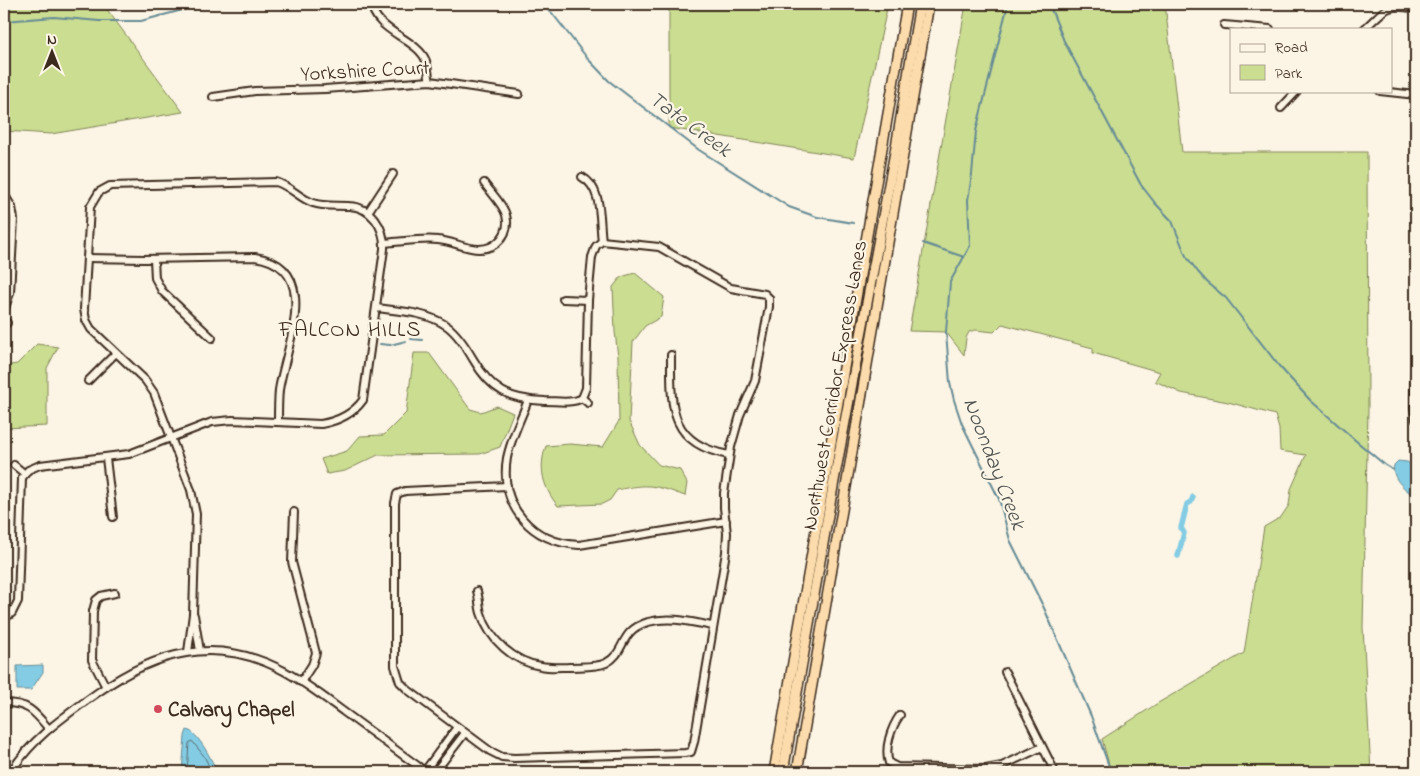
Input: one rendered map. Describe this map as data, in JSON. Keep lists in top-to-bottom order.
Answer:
{
  "streets": {
    "highway": ["Northwest Corridor Express Lanes"],
    "street": ["Yorkshire Court"]
  },
  "districts": ["FALCON HILLS"],
  "water": ["Tate Creek", "Noonday Creek"],
  "places": ["Calvary Chapel"],
  "legend": ["Road", "Park"],
  "north": "top"
}
